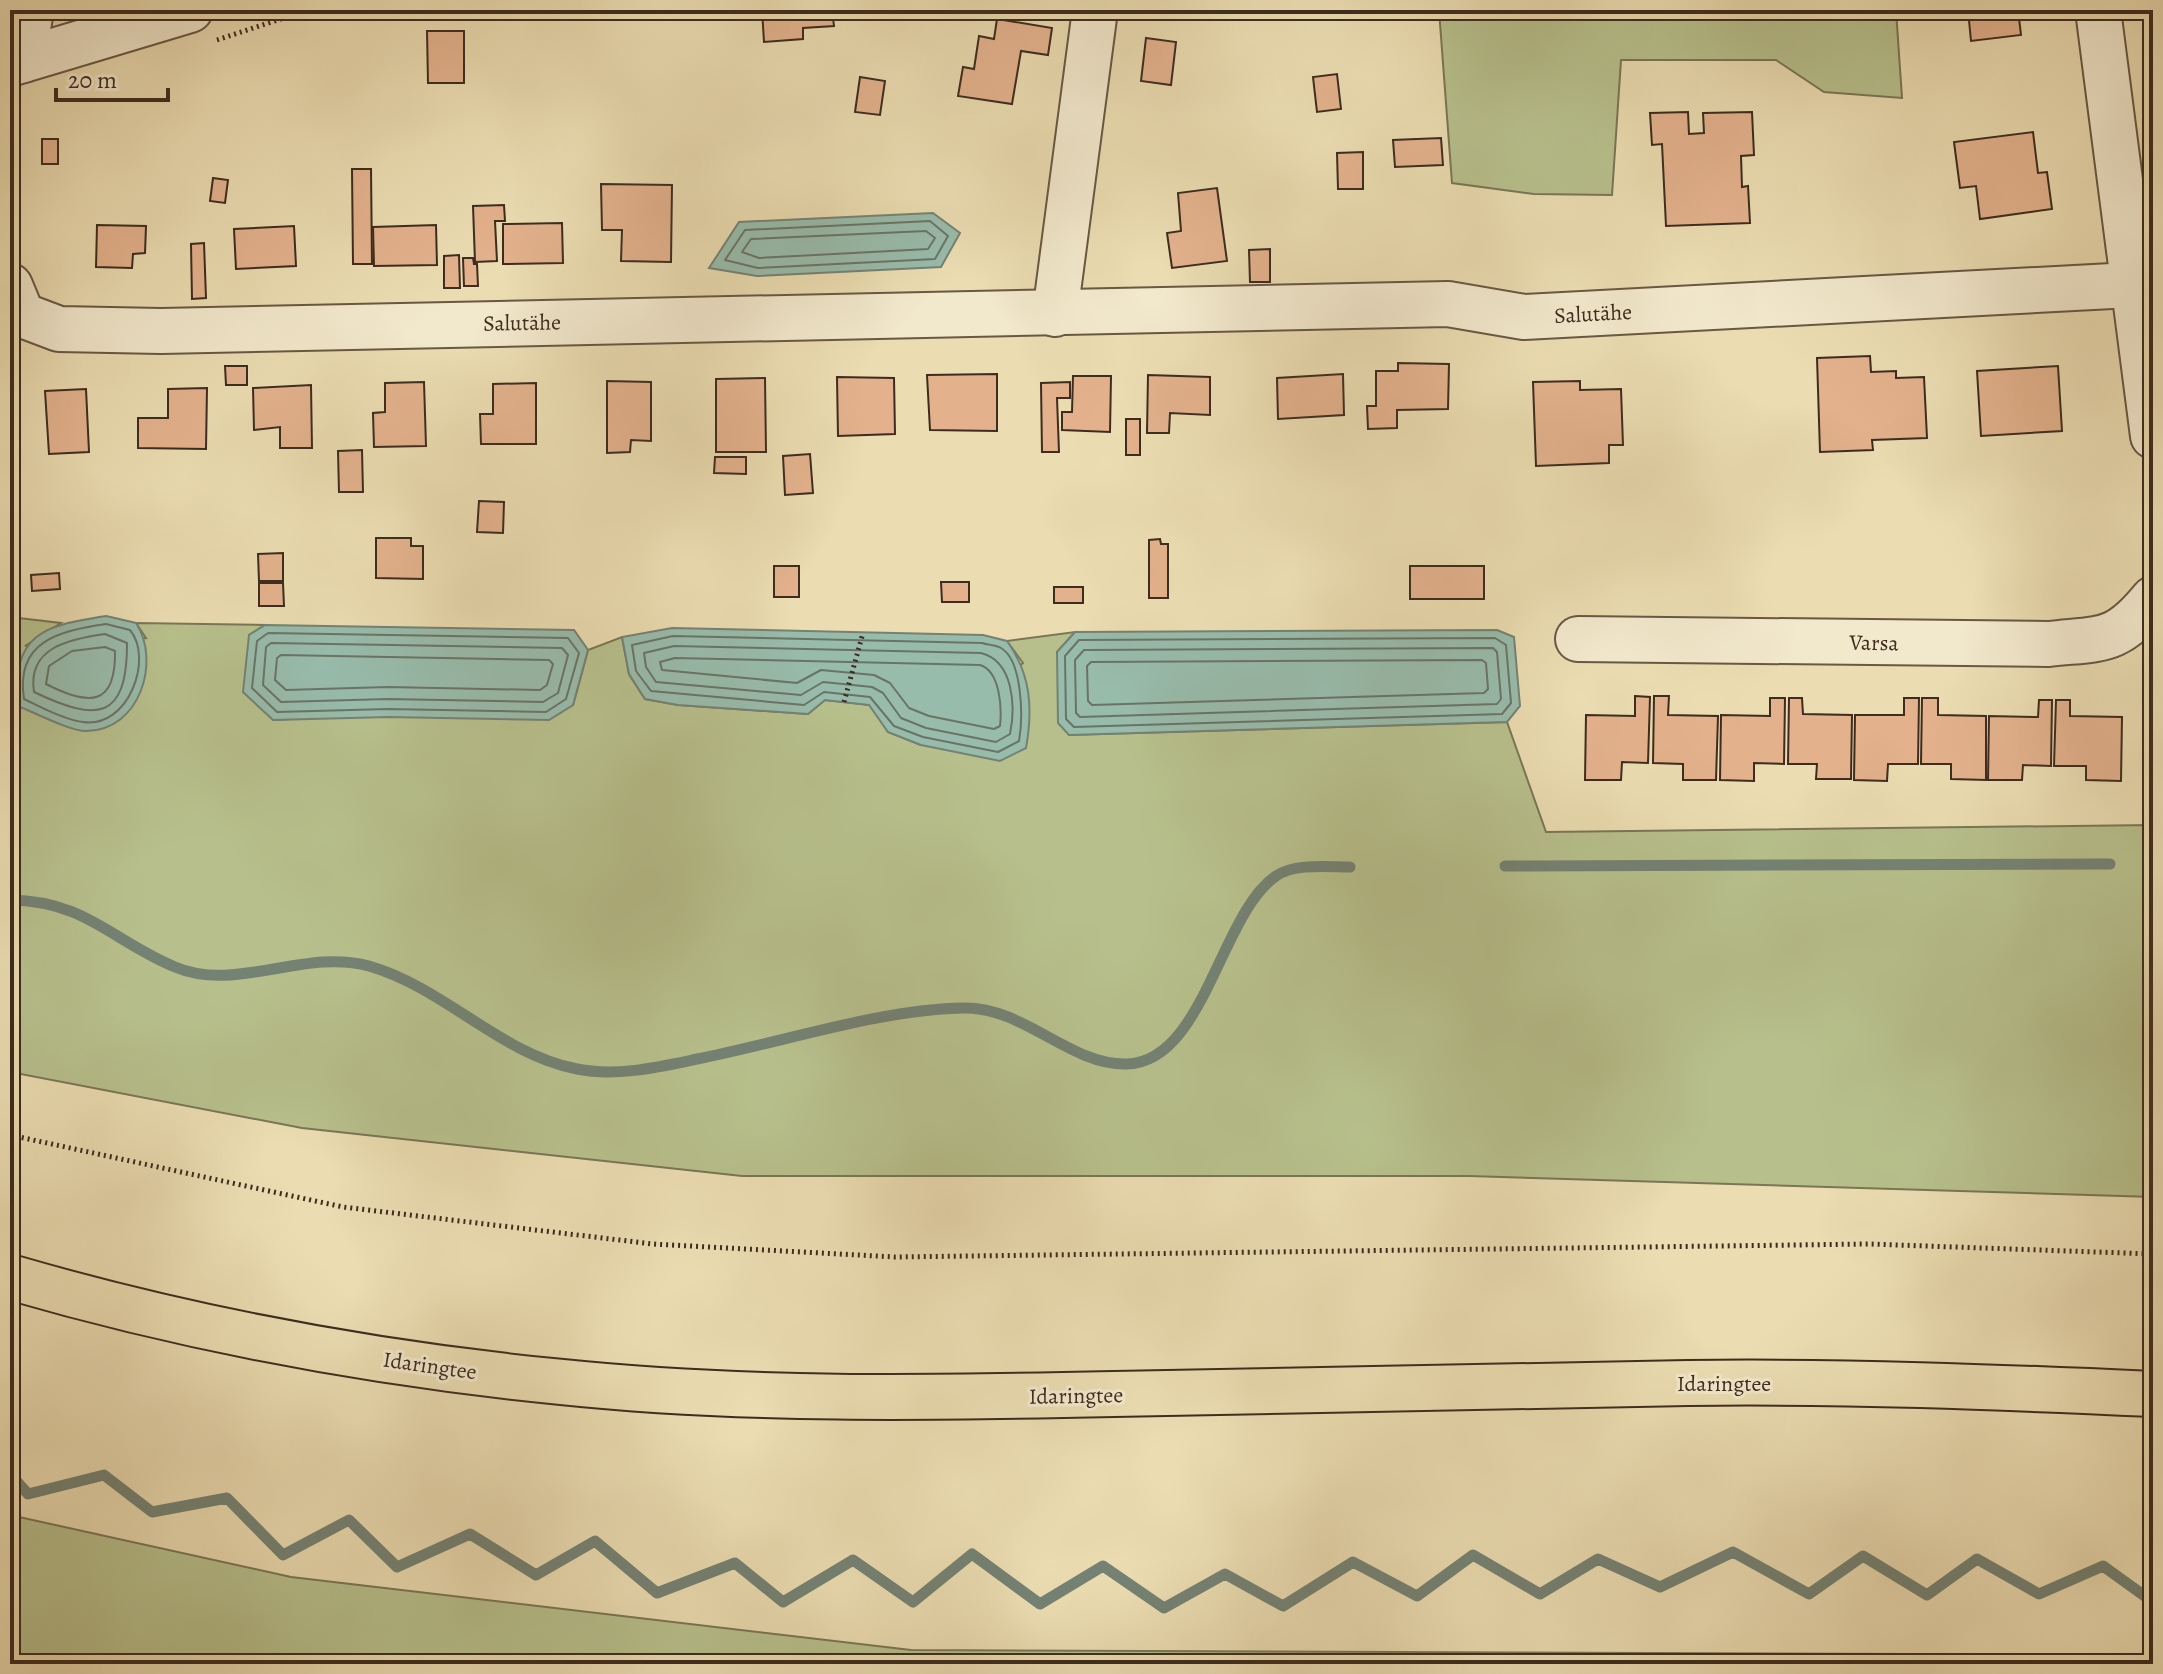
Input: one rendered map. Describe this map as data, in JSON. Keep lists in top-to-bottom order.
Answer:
{
  "streets": {
    "main road": ["Idaringtee"],
    "street": ["Salutähe", "Varsa"]
  },
  "scale_bar": "20 m"
}
